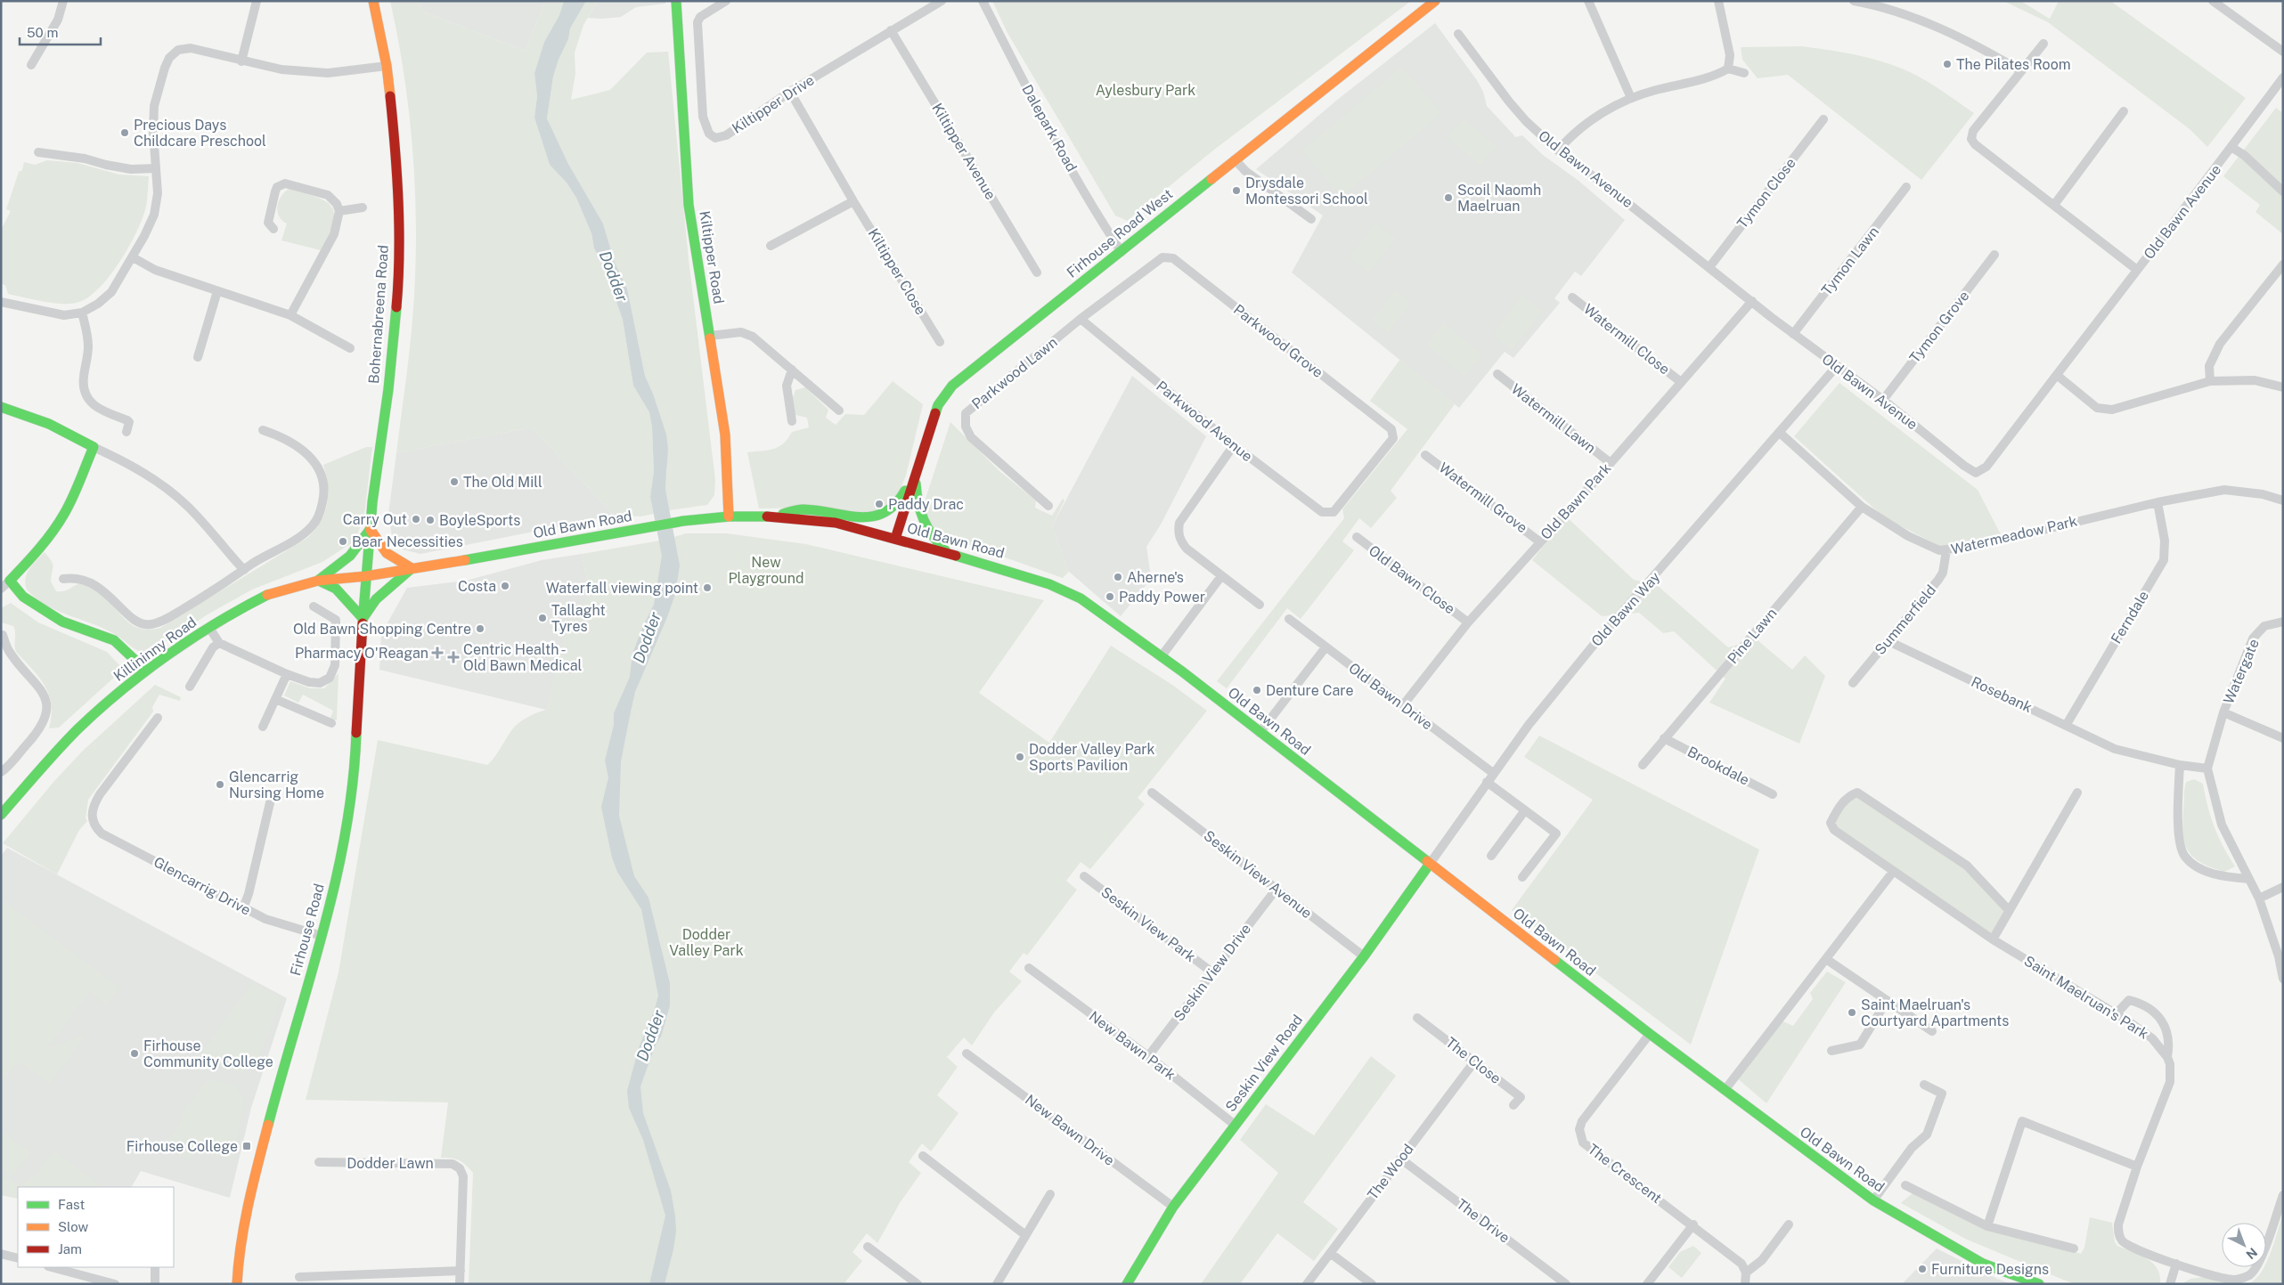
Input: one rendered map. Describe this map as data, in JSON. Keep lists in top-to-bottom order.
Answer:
{
  "streets": {
    "main road": [
      "Firhouse Road West",
      "Kiltipper Road",
      "Bohernabreena Road",
      "Old Bawn Road",
      "Killininny Road",
      "Firhouse Road",
      "Seskin View Road"
    ],
    "street": [
      "Kiltipper Drive",
      "Dalepark Road",
      "Kiltipper Avenue",
      "Old Bawn Avenue",
      "Tymon Close",
      "Tymon Lawn",
      "Kiltipper Close",
      "Tymon Grove",
      "Watermill Close",
      "Parkwood Grove",
      "Parkwood Lawn",
      "Watermill Lawn",
      "Parkwood Avenue",
      "Watermill Grove",
      "Old Bawn Park",
      "Watermeadow Park",
      "Old Bawn Close",
      "Old Bawn Way",
      "Ferndale",
      "Summerfield",
      "Pine Lawn",
      "Watergate",
      "Rosebank",
      "Old Bawn Drive",
      "Brookdale",
      "Seskin View Avenue",
      "Glencarrig Drive",
      "Seskin View Park",
      "Seskin View Drive",
      "Saint Maelruan's Park",
      "New Bawn Park",
      "The Close",
      "New Bawn Drive",
      "Dodder Lawn",
      "The Wood",
      "The Crescent",
      "The Drive"
    ]
  },
  "crossings": [
    ["Kiltipper Drive", "Kiltipper Avenue"],
    ["Kiltipper Drive", "Kiltipper Close"],
    ["Dalepark Road", "Firhouse Road West"],
    ["Old Bawn Avenue", "Tymon Close"],
    ["Old Bawn Avenue", "Tymon Lawn"],
    ["Old Bawn Avenue", "Tymon Grove"],
    ["Old Bawn Avenue", "Old Bawn Park"],
    ["Old Bawn Avenue", "Old Bawn Way"],
    ["Firhouse Road West", "Old Bawn Road"],
    ["Kiltipper Road", "Old Bawn Road"],
    ["Bohernabreena Road", "Old Bawn Road"],
    ["Bohernabreena Road", "Killininny Road"],
    ["Bohernabreena Road", "Firhouse Road"],
    ["Watermill Close", "Old Bawn Park"],
    ["Parkwood Grove", "Parkwood Lawn"],
    ["Parkwood Grove", "Parkwood Avenue"],
    ["Parkwood Lawn", "Parkwood Avenue"],
    ["Watermill Lawn", "Old Bawn Park"],
    ["Watermill Grove", "Old Bawn Park"],
    ["Old Bawn Park", "Old Bawn Close"],
    ["Old Bawn Park", "Old Bawn Drive"],
    ["Old Bawn Road", "Old Bawn Way"],
    ["Old Bawn Road", "Killininny Road"],
    ["Old Bawn Road", "Firhouse Road"],
    ["Old Bawn Road", "Seskin View Road"],
    ["Old Bawn Road", "The Crescent"],
    ["Watermeadow Park", "Old Bawn Way"],
    ["Watermeadow Park", "Ferndale"],
    ["Watermeadow Park", "Summerfield"],
    ["Watermeadow Park", "Pine Lawn"],
    ["Old Bawn Way", "Old Bawn Drive"],
    ["Old Bawn Way", "Seskin View Road"],
    ["Ferndale", "Rosebank"],
    ["Summerfield", "Rosebank"],
    ["Pine Lawn", "Brookdale"],
    ["Killininny Road", "Firhouse Road"],
    ["Seskin View Avenue", "Seskin View Drive"],
    ["Seskin View Avenue", "Seskin View Road"],
    ["Glencarrig Drive", "Firhouse Road"],
    ["Seskin View Park", "Seskin View Drive"],
    ["Seskin View Drive", "New Bawn Park"],
    ["New Bawn Park", "Seskin View Road"],
    ["The Close", "The Wood"],
    ["Seskin View Road", "New Bawn Drive"],
    ["The Wood", "The Drive"]
  ],
  "water": ["Dodder"],
  "parks": ["Aylesbury Park", "New Playground", "Dodder Valley Park"],
  "places": {
    "other": [
      "The Pilates Room",
      "Precious Days Childcare Preschool",
      "Drysdale Montessori School",
      "Scoil Naomh Maelruan",
      "The Old Mill",
      "Paddy Drac",
      "Carry Out",
      "BoyleSports",
      "Bear Necessities",
      "Aherne's",
      "Costa",
      "Waterfall viewing point",
      "Paddy Power",
      "Tallaght Tyres",
      "Old Bawn Shopping Centre",
      "Denture Care",
      "Dodder Valley Park Sports Pavilion",
      "Glencarrig Nursing Home",
      "Saint Maelruan's Courtyard Apartments",
      "Firhouse Community College",
      "Furniture Designs"
    ],
    "health": ["Pharmacy O'Reagan", "Centric Health - Old Bawn Medical"],
    "transit": ["Firhouse College"]
  },
  "legend": ["Fast", "Slow", "Jam"],
  "scale_bar": "50 m",
  "north": "bottom right"
}
